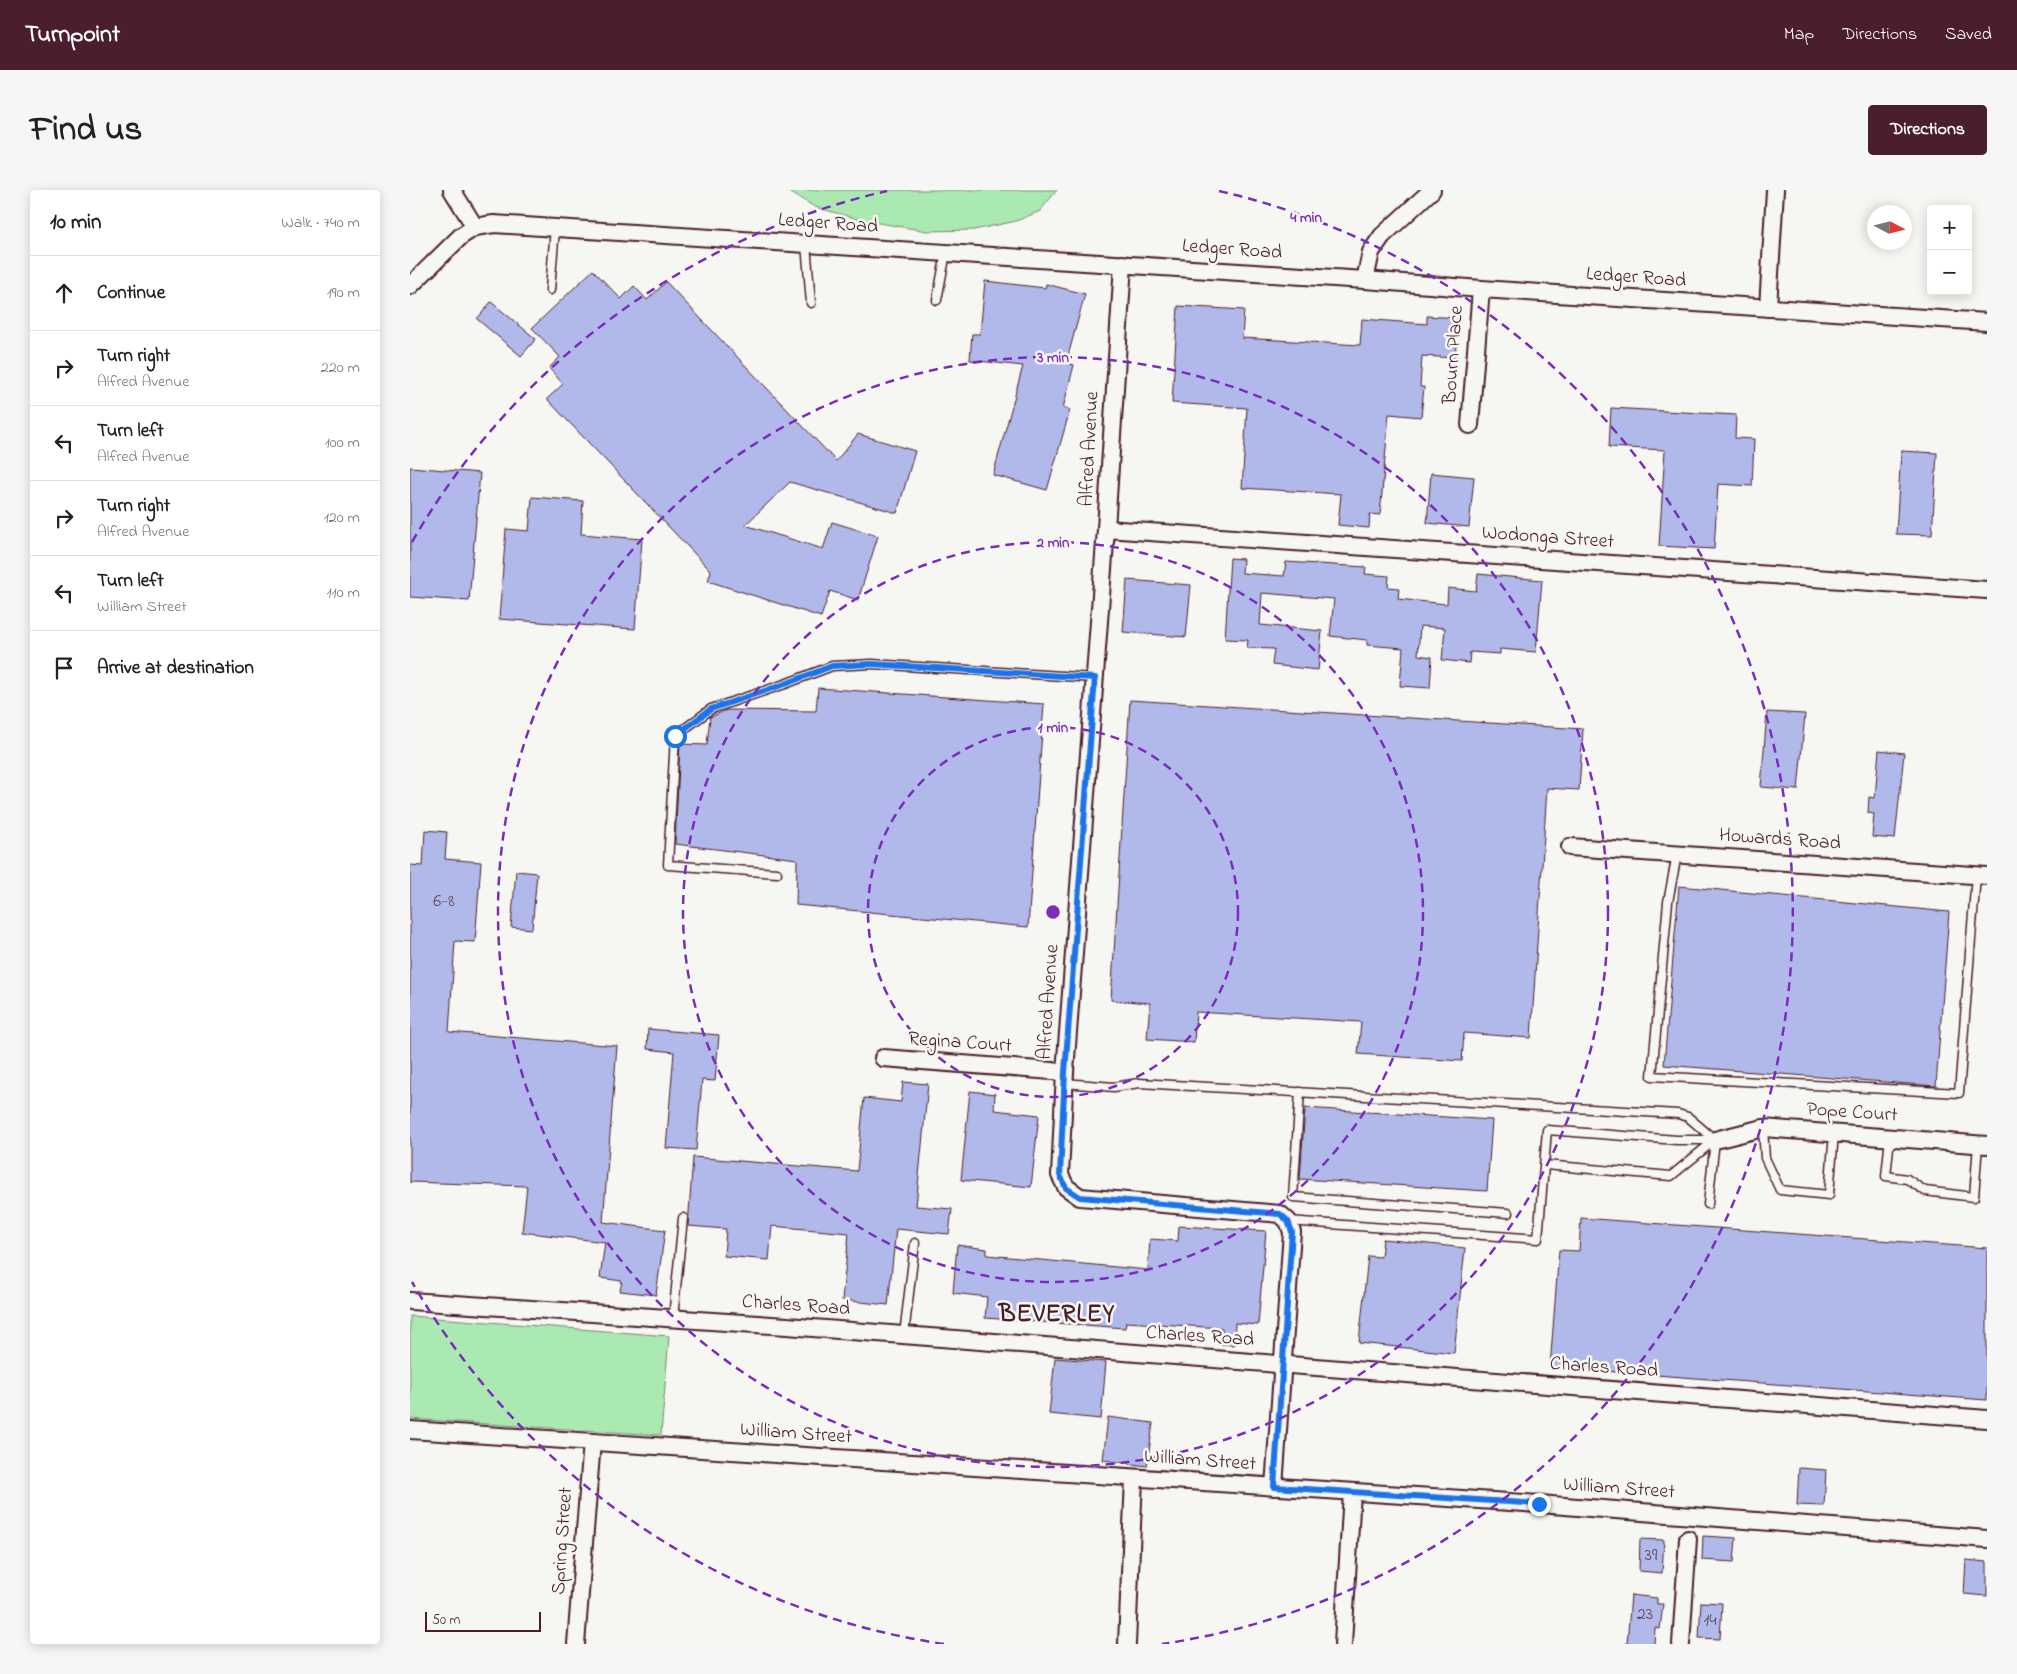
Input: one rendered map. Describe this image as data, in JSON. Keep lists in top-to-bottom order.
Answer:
{
  "streets": {
    "street": [
      "Ledger Road",
      "Bourn Place",
      "Alfred Avenue",
      "Wodonga Street",
      "Howards Road",
      "Regina Court",
      "Pope Court",
      "Charles Road",
      "William Street",
      "Spring Street"
    ]
  },
  "crossings": [
    ["Ledger Road", "Bourn Place"],
    ["Ledger Road", "Alfred Avenue"],
    ["Alfred Avenue", "Wodonga Street"],
    ["Alfred Avenue", "Regina Court"],
    ["William Street", "Spring Street"]
  ],
  "districts": ["BEVERLEY"],
  "house_numbers": [
    "6-8",
    "39",
    "23",
    "14"
  ],
  "scale_bar": "50 m",
  "north": "right",
  "page": {
    "header": "Turnpoint",
    "nav": ["Map", "Directions", "Saved"],
    "title": "Find us",
    "buttons": "Directions",
    "heading": ["10 min", "Walk · 740 m"],
    "map_buttons": ["+", "−"],
    "list": [
      ["Continue", "190 m"],
      ["Turn right", "Alfred Avenue", "220 m"],
      ["Turn left", "Alfred Avenue", "100 m"],
      ["Turn right", "Alfred Avenue", "120 m"],
      ["Turn left", "William Street", "110 m"],
      "Arrive at destination"
    ],
    "scale": "50 m"
  },
  "rings": [
    "4 min",
    "3 min",
    "2 min",
    "1 min"
  ]
}
